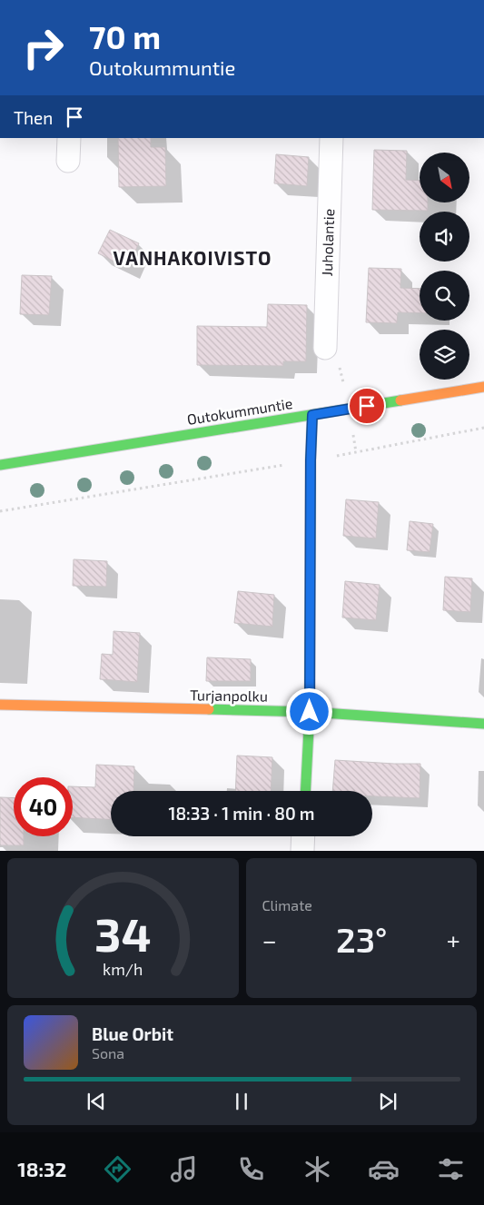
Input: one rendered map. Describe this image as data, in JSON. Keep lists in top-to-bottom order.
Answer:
{
  "streets": {
    "street": ["Juholantie", "Outokummuntie", "Turjanpolku"]
  },
  "districts": ["VANHAKOIVISTO"],
  "north": "bottom right",
  "page": {
    "turn": ["70 m", "Outokummuntie"],
    "then": "Then",
    "limit": "40",
    "trip": "18:33 · 1 min · 80 m",
    "tile": "Climate",
    "heat": ["−", "23°", "+"],
    "song": ["Blue Orbit", "Sona"],
    "tabs": "18:32",
    "gauge": ["34", "km/h"]
  }
}
